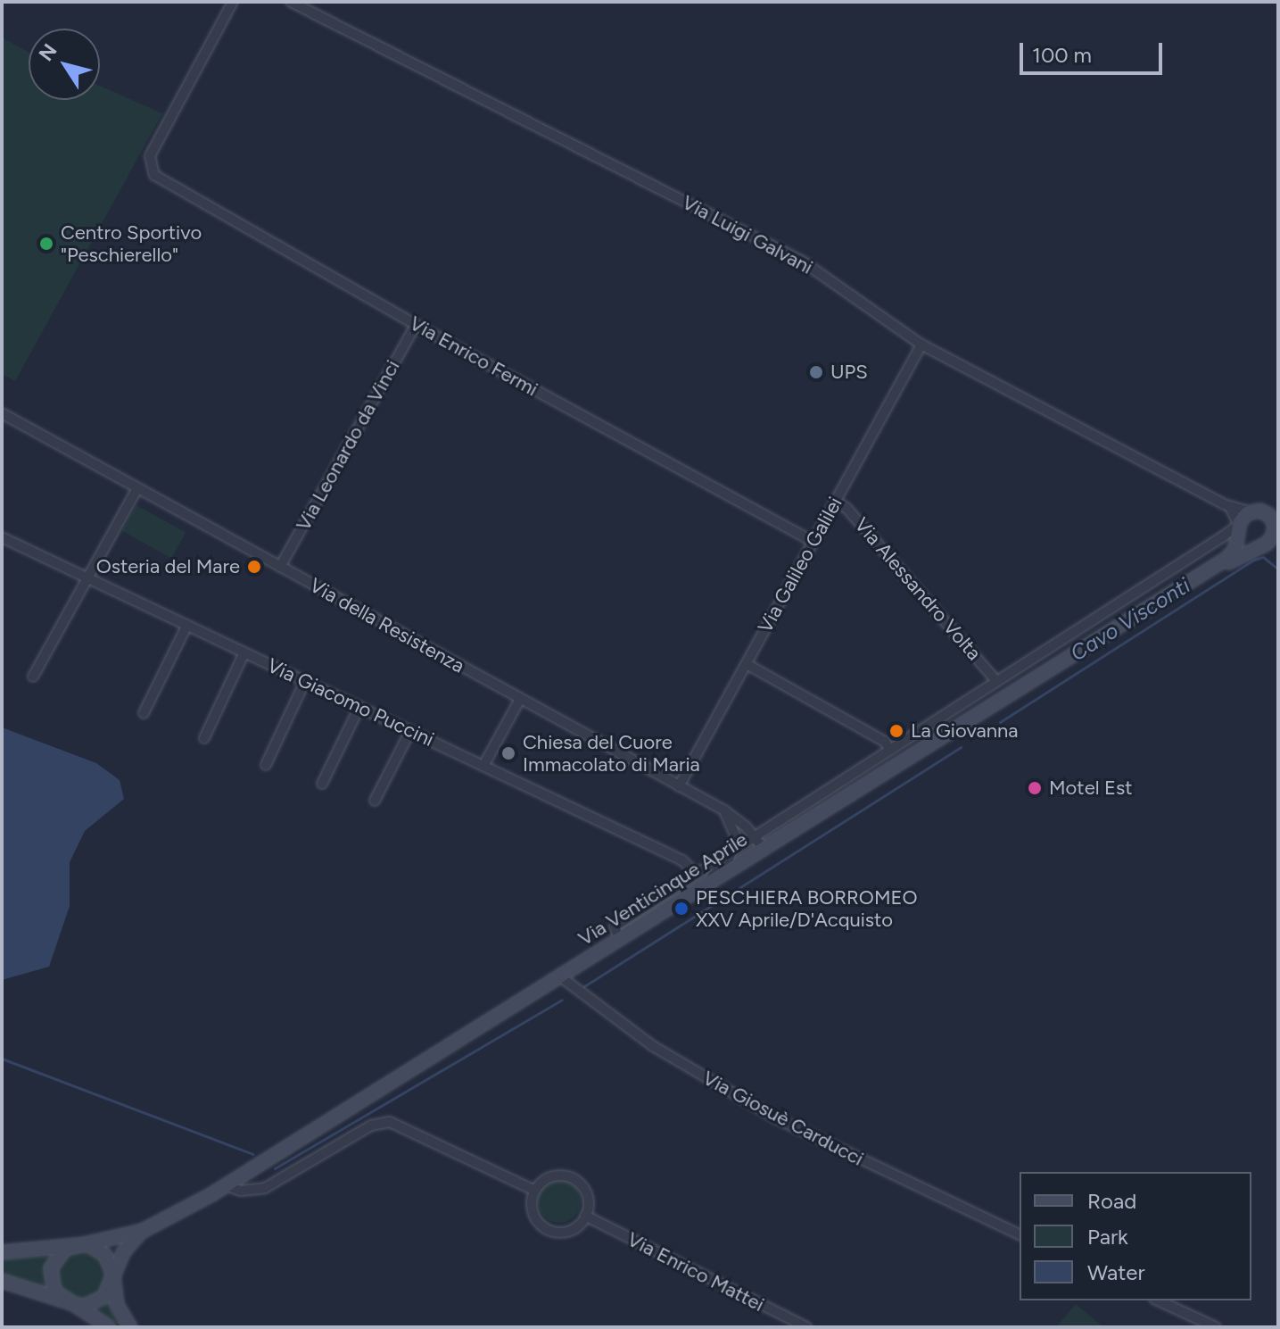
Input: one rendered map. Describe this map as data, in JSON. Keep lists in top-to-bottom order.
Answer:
{
  "streets": {
    "main road": ["Via Venticinque Aprile"],
    "street": [
      "Via Luigi Galvani",
      "Via Enrico Fermi",
      "Via Leonardo da Vinci",
      "Via Galileo Galilei",
      "Via Alessandro Volta",
      "Via della Resistenza",
      "Via Giacomo Puccini",
      "Via Giosuè Carducci",
      "Via Enrico Mattei"
    ]
  },
  "crossings": [
    ["Via Luigi Galvani", "Via Galileo Galilei"],
    ["Via Luigi Galvani", "Via Venticinque Aprile"],
    ["Via Enrico Fermi", "Via Leonardo da Vinci"],
    ["Via Enrico Fermi", "Via Galileo Galilei"],
    ["Via Leonardo da Vinci", "Via della Resistenza"],
    ["Via Galileo Galilei", "Via Alessandro Volta"],
    ["Via Galileo Galilei", "Via della Resistenza"],
    ["Via della Resistenza", "Via Venticinque Aprile"],
    ["Via Venticinque Aprile", "Via Giosuè Carducci"]
  ],
  "water": ["Cavo Visconti"],
  "places": [
    "Centro Sportivo \"Peschierello\"",
    "UPS",
    "Osteria del Mare",
    "La Giovanna",
    "Chiesa del Cuore Immacolato di Maria",
    "Motel Est",
    "PESCHIERA BORROMEO XXV Aprile/D'Acquisto"
  ],
  "legend": ["Road", "Park", "Water"],
  "scale_bar": "100 m",
  "north": "top left"
}
